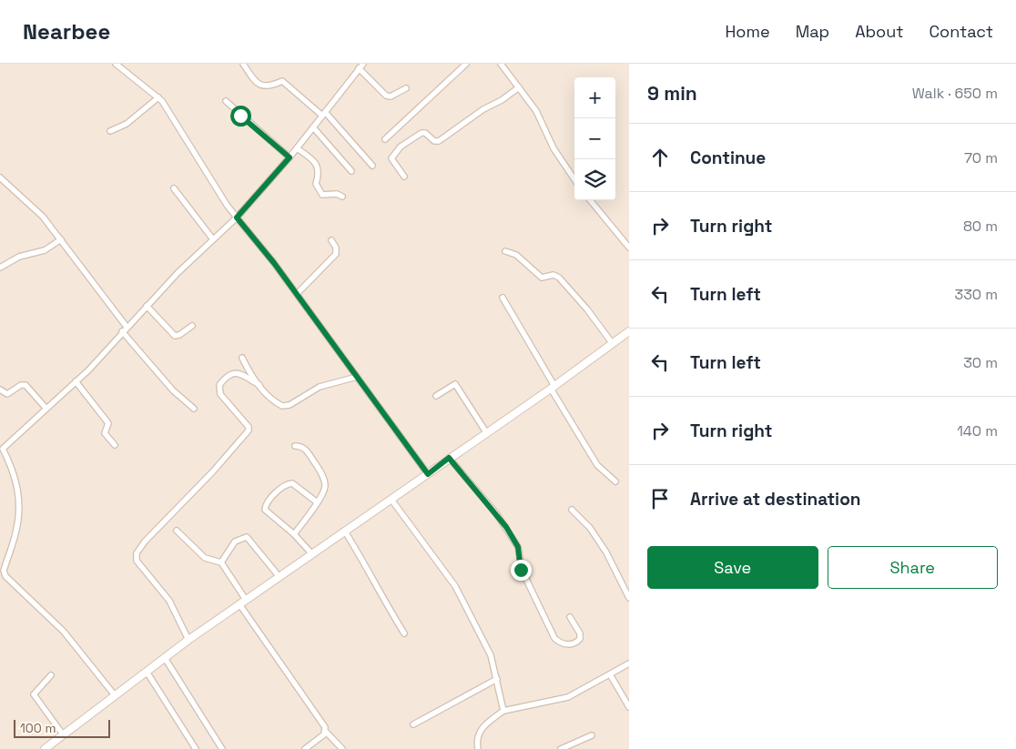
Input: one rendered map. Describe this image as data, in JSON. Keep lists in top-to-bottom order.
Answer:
{
  "scale_bar": "100 m",
  "page": {
    "header": "Nearbee",
    "nav": [
      "Home",
      "Map",
      "About",
      "Contact"
    ],
    "heading": ["9 min", "Walk · 650 m"],
    "map_buttons": ["+", "−"],
    "list": [
      ["Continue", "70 m"],
      ["Turn right", "80 m"],
      ["Turn left", "330 m"],
      ["Turn left", "30 m"],
      ["Turn right", "140 m"],
      "Arrive at destination"
    ],
    "buttons": ["Save", "Share"],
    "scale": "100 m"
  }
}
